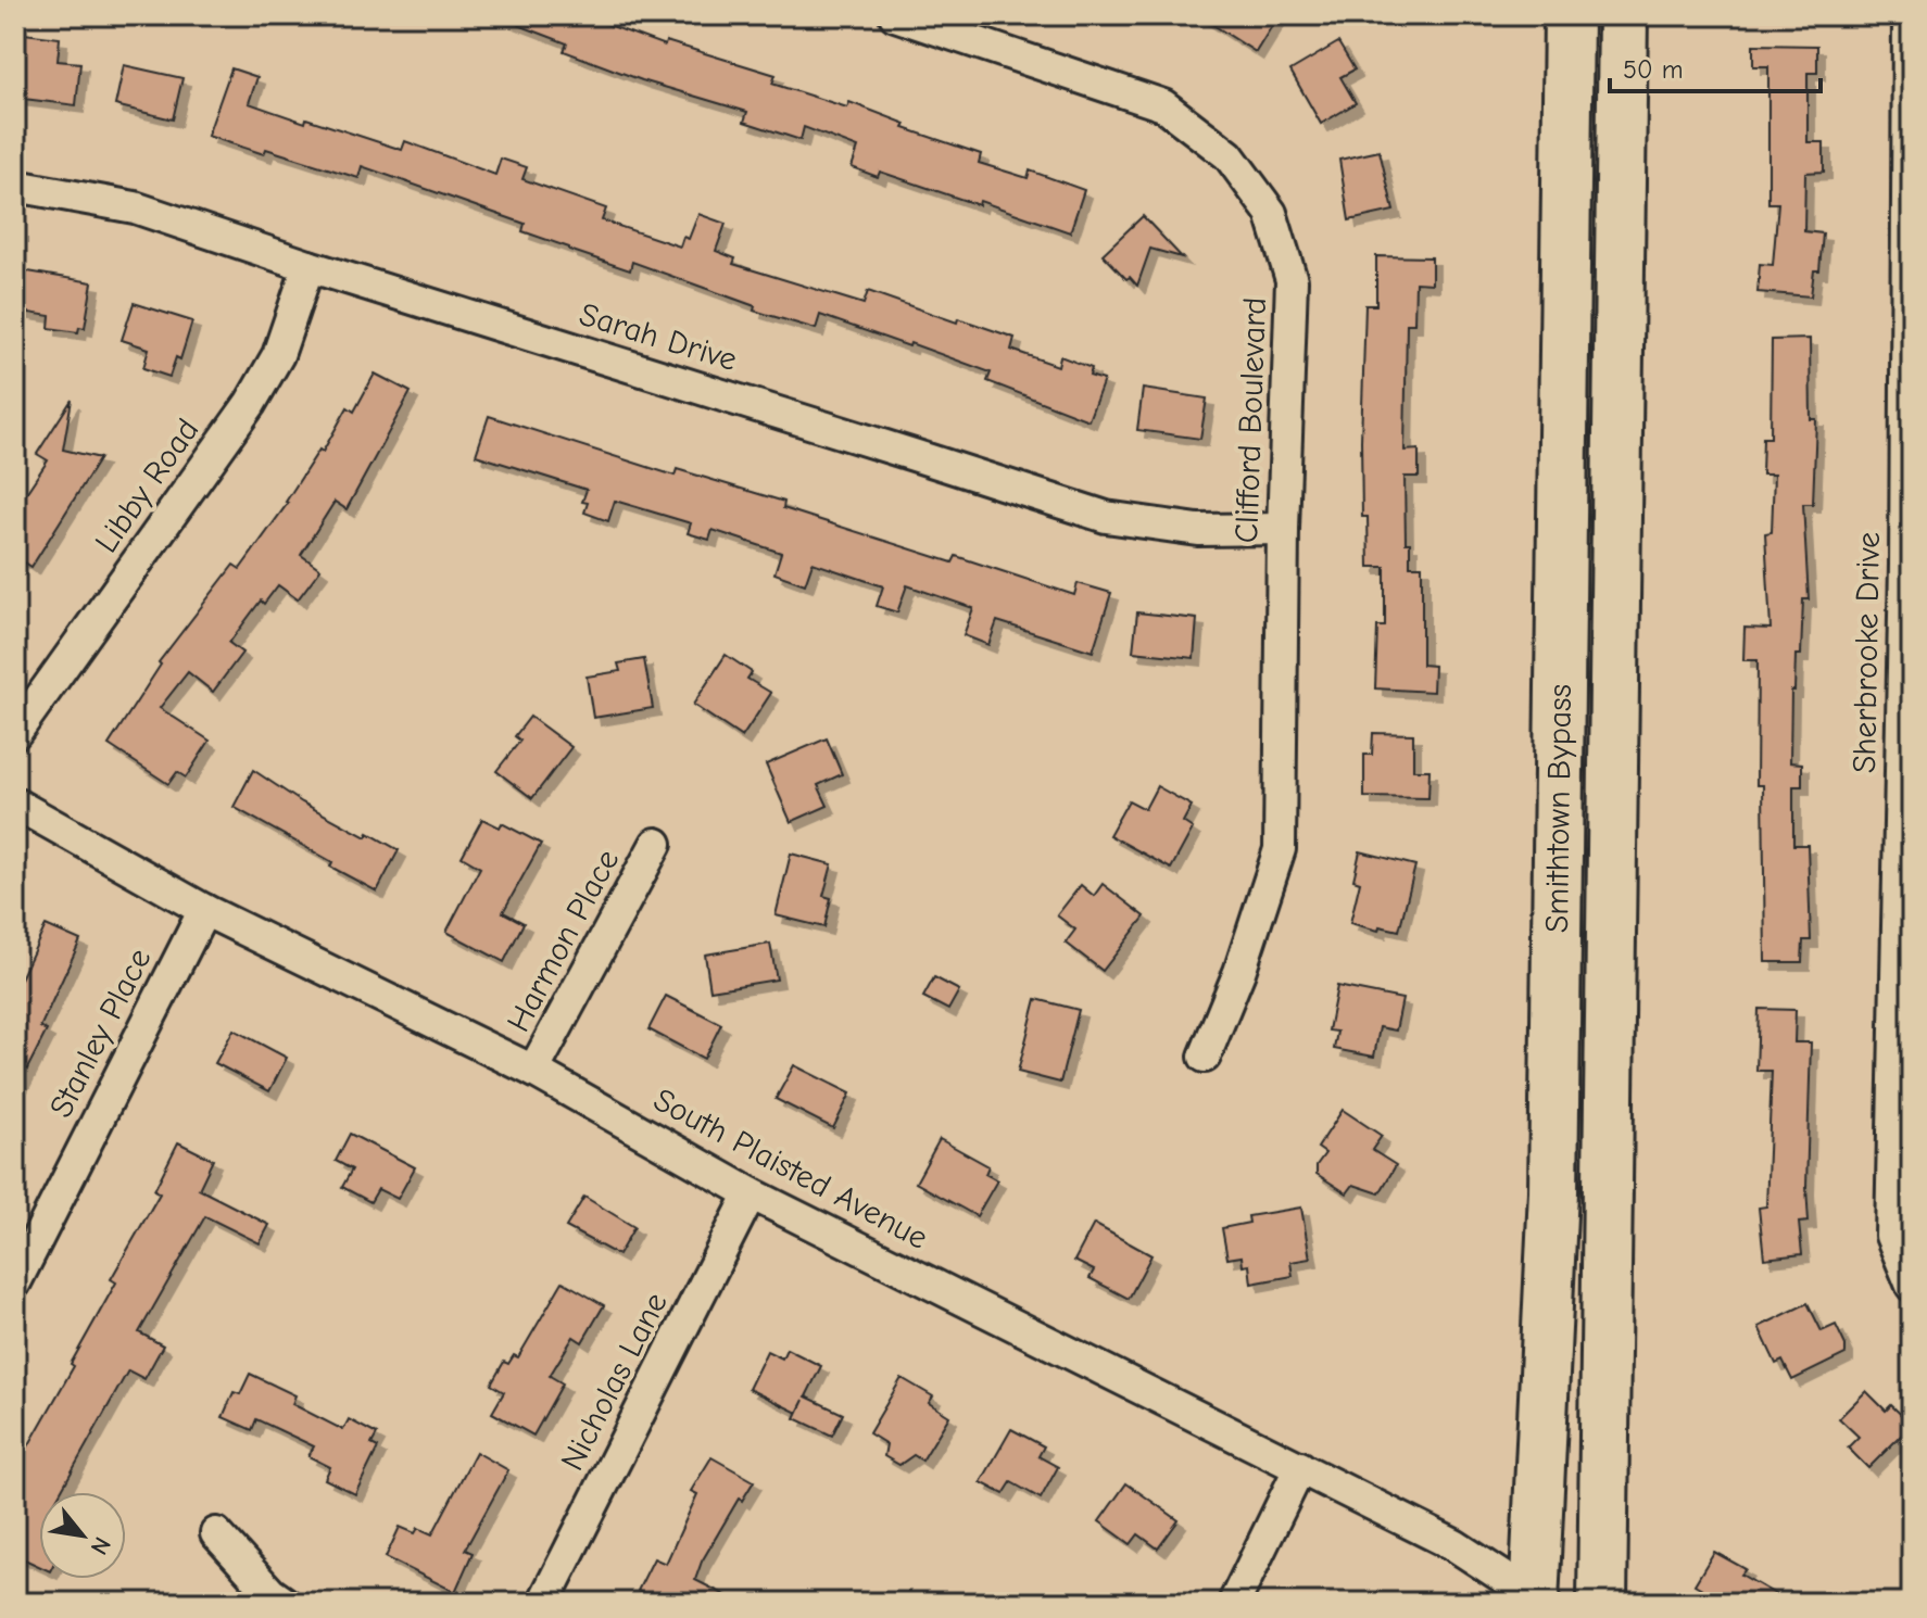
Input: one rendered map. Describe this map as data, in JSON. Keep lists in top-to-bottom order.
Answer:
{
  "streets": {
    "highway": ["Smithtown Bypass"],
    "street": [
      "Sarah Drive",
      "Clifford Boulevard",
      "Libby Road",
      "Sherbrooke Drive",
      "Harmon Place",
      "Stanley Place",
      "South Plaisted Avenue",
      "Nicholas Lane"
    ]
  },
  "crossings": [
    ["Sarah Drive", "Clifford Boulevard"],
    ["Sarah Drive", "Libby Road"],
    ["Smithtown Bypass", "South Plaisted Avenue"],
    ["Harmon Place", "South Plaisted Avenue"],
    ["Stanley Place", "South Plaisted Avenue"],
    ["South Plaisted Avenue", "Nicholas Lane"]
  ],
  "scale_bar": "50 m",
  "north": "bottom right"
}
